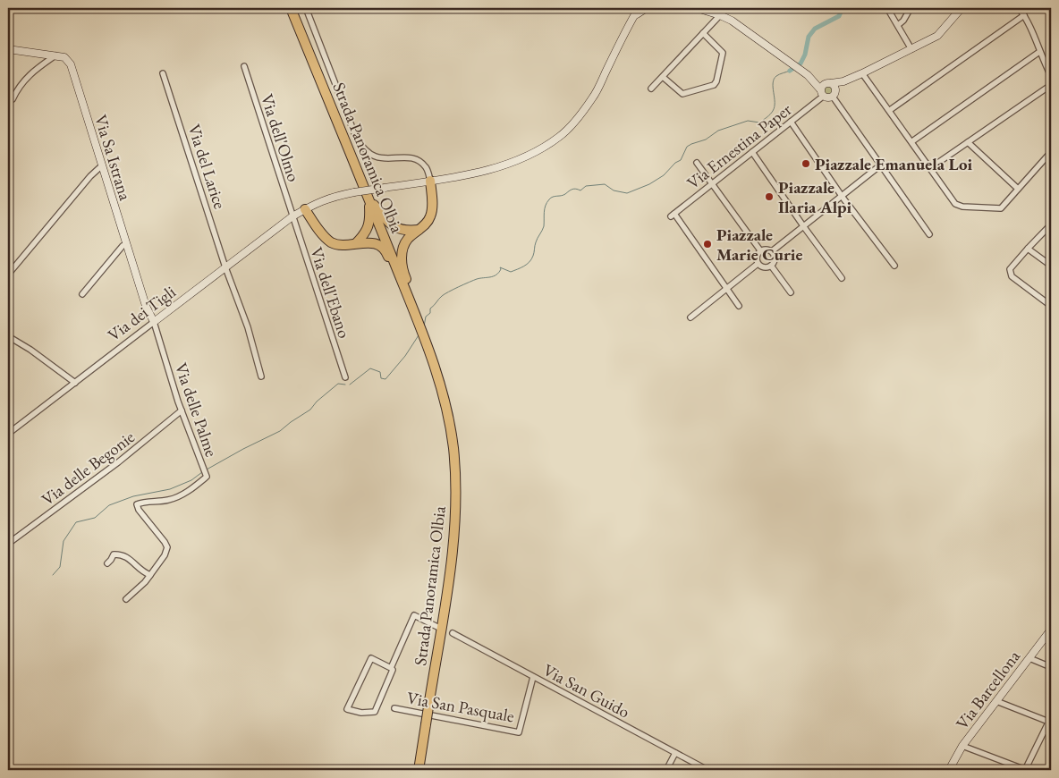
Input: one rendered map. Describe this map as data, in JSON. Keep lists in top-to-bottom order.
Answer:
{
  "streets": {
    "highway": ["Strada Panoramica Olbia"],
    "street": [
      "Via dell'Olmo",
      "Via Ernestina Paper",
      "Via Sa Istrana",
      "Via del Larice",
      "Via dell'Ebano",
      "Via dei Tigli",
      "Via delle Palme",
      "Via delle Begonie",
      "Via Barcellona",
      "Via San Guido",
      "Via San Pasquale"
    ]
  },
  "crossings": [
    ["Via dell'Olmo", "Via dell'Ebano"],
    ["Via dell'Olmo", "Via dei Tigli"],
    ["Via Sa Istrana", "Via dei Tigli"],
    ["Via Sa Istrana", "Via delle Palme"],
    ["Via del Larice", "Via dei Tigli"],
    ["Via dell'Ebano", "Via dei Tigli"],
    ["Via dei Tigli", "Via delle Palme"],
    ["Via delle Palme", "Via delle Begonie"],
    ["Via San Guido", "Via San Pasquale"]
  ],
  "places": ["Piazzale Emanuela Loi", "Piazzale Ilaria Alpi", "Piazzale Marie Curie"]
}
